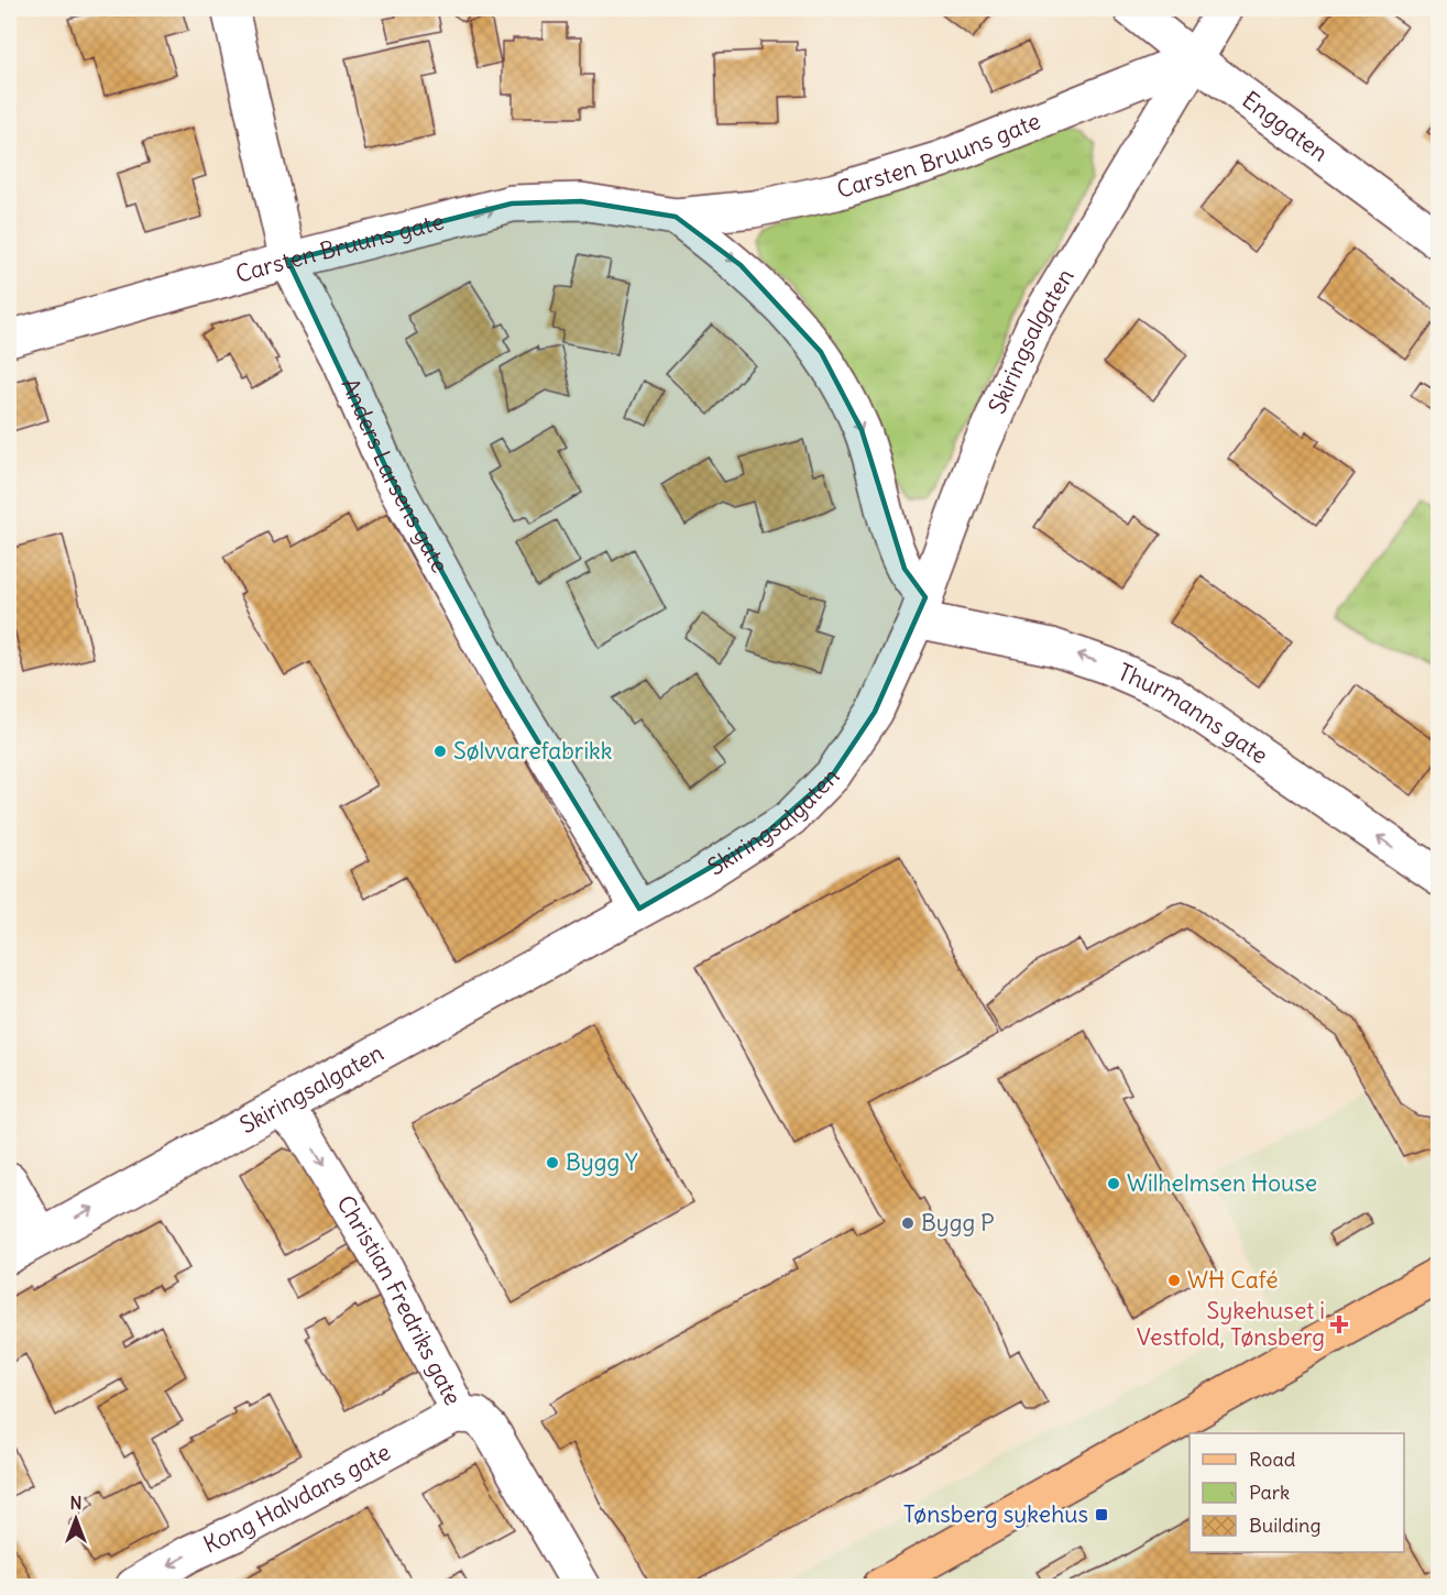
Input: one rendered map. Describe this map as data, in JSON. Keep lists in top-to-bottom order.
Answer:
{
  "streets": {
    "street": [
      "Enggaten",
      "Carsten Bruuns gate",
      "Skiringsalgaten",
      "Anders Larsens gate",
      "Thurmanns gate",
      "Christian Fredriks gate",
      "Kong Halvdans gate"
    ]
  },
  "crossings": [
    ["Enggaten", "Carsten Bruuns gate"],
    ["Enggaten", "Skiringsalgaten"],
    ["Carsten Bruuns gate", "Skiringsalgaten"],
    ["Carsten Bruuns gate", "Anders Larsens gate"],
    ["Carsten Bruuns gate", "Thurmanns gate"],
    ["Skiringsalgaten", "Anders Larsens gate"],
    ["Skiringsalgaten", "Thurmanns gate"],
    ["Skiringsalgaten", "Christian Fredriks gate"],
    ["Christian Fredriks gate", "Kong Halvdans gate"]
  ],
  "one_way": [
    "Carsten Bruuns gate",
    "Thurmanns gate",
    "Christian Fredriks gate",
    "Kong Halvdans gate"
  ],
  "places": {
    "other": [
      "Sølvvarefabrikk",
      "Bygg Y",
      "Wilhelmsen House",
      "Bygg P",
      "WH Café"
    ],
    "health": ["Sykehuset i Vestfold, Tønsberg"],
    "transit": ["Tønsberg sykehus"]
  },
  "legend": ["Road", "Park", "Building"],
  "north": "top"
}
